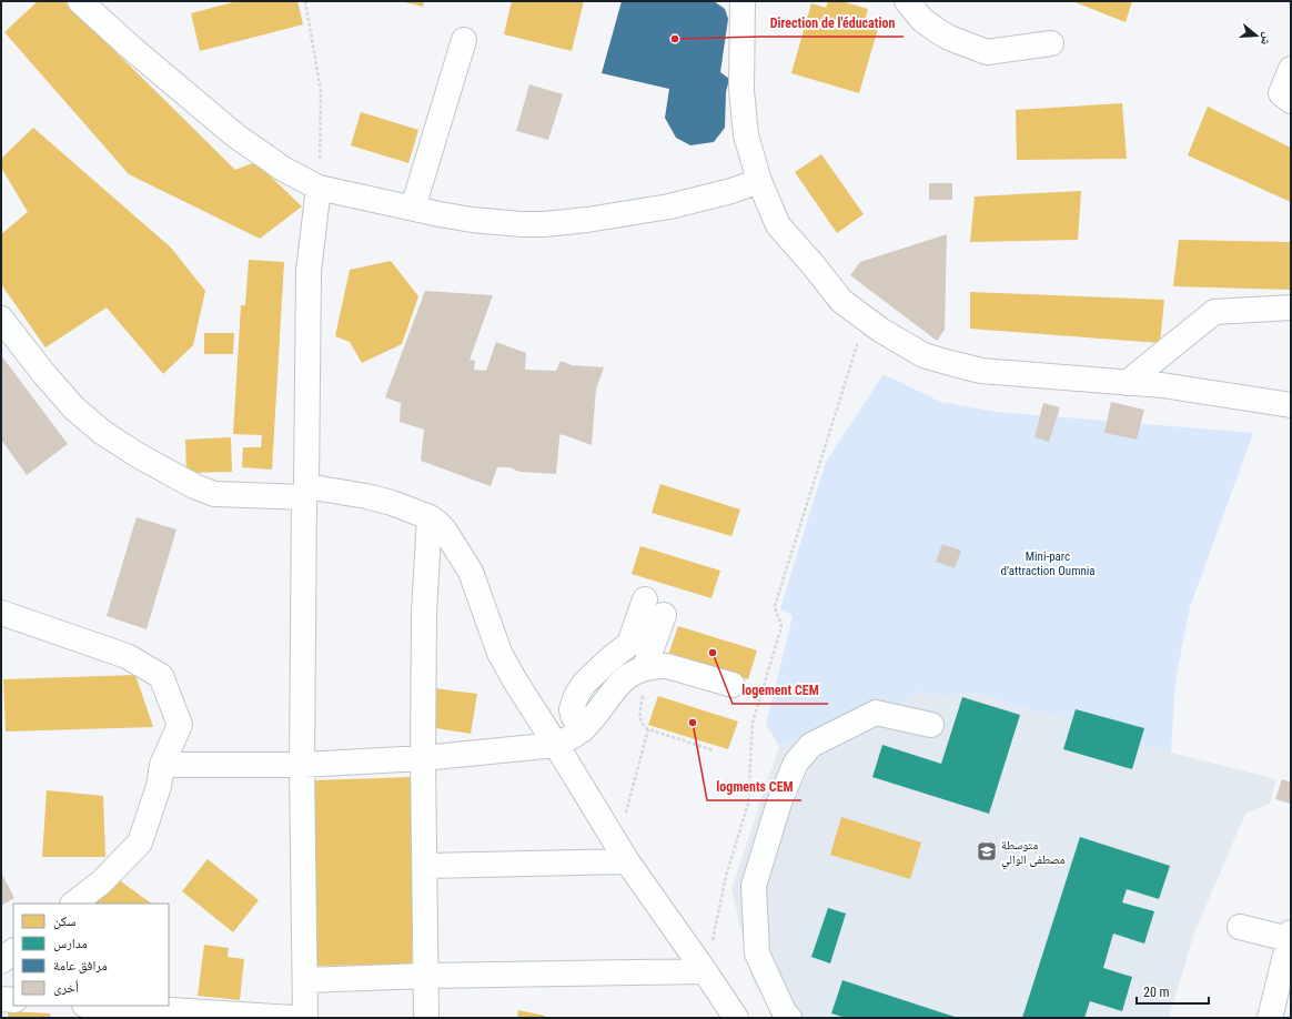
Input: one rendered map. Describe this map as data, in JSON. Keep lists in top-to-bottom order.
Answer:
{
  "parks": ["Mini-parc d’attraction Oumnia"],
  "places": {
    "other": ["Direction de l'éducation", "logement CEM", "logments CEM"],
    "school or university": ["متوسطة مصطفى الوالي"]
  },
  "legend": [
    "سكن",
    "مدارس",
    "مرافق عامة",
    "أخرى"
  ],
  "scale_bar": "20 m",
  "north": "right"
}
